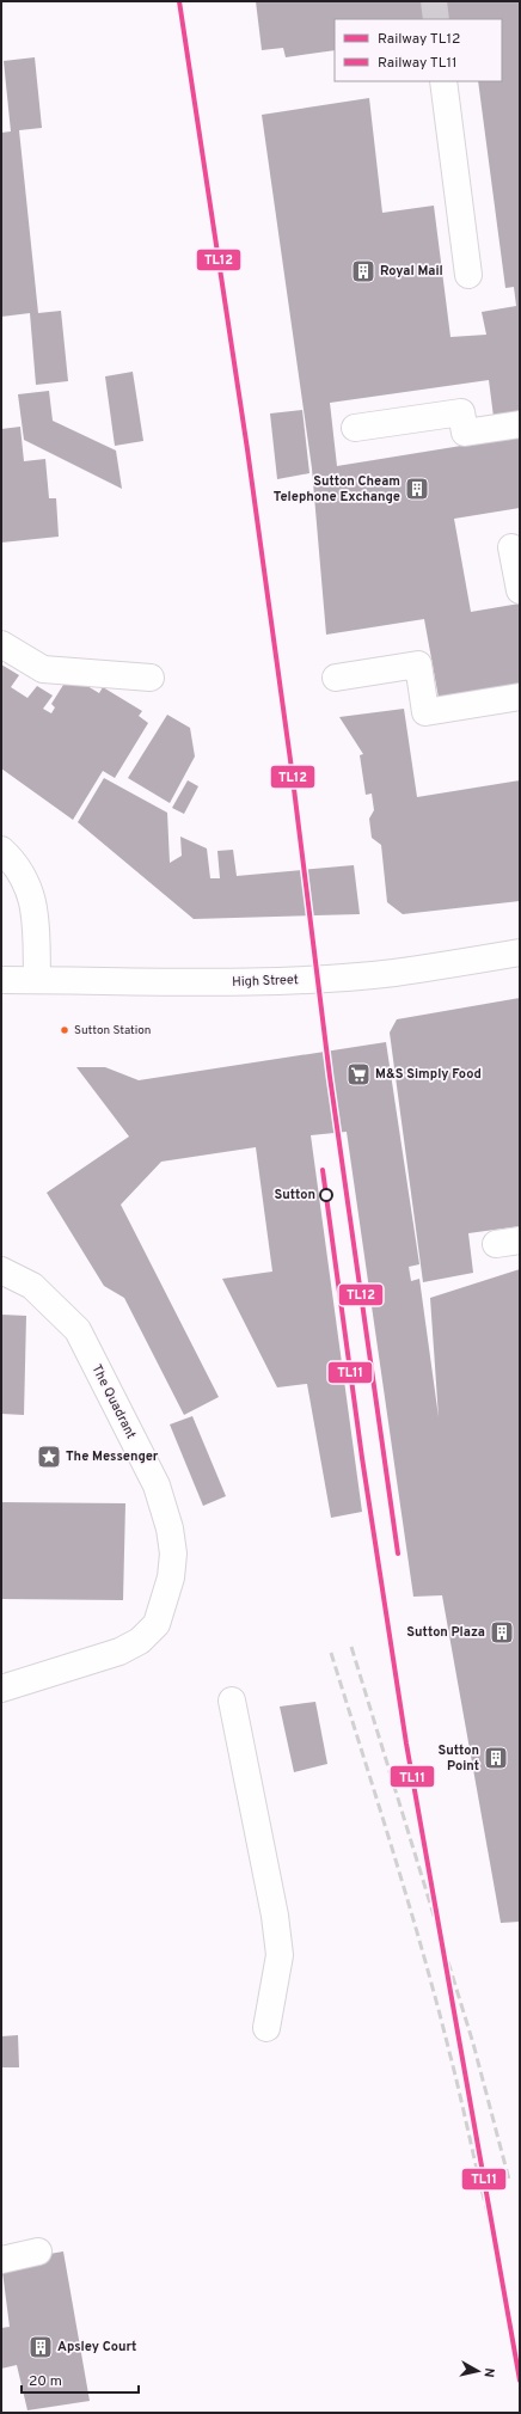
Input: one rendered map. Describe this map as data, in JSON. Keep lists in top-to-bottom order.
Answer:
{
  "streets": {
    "street": ["High Street", "The Quadrant"]
  },
  "places": {
    "building": [
      "Royal Mail",
      "Sutton Cheam Telephone Exchange",
      "Sutton Plaza",
      "Sutton Point",
      "Apsley Court"
    ],
    "other": ["Sutton Station", "Sutton"],
    "supermarket": ["M&S Simply Food"],
    "place": ["The Messenger"]
  },
  "lines": ["rail line TL12", "rail line TL11"],
  "legend": ["Railway TL12", "Railway TL11"],
  "scale_bar": "20 m",
  "north": "right"
}
